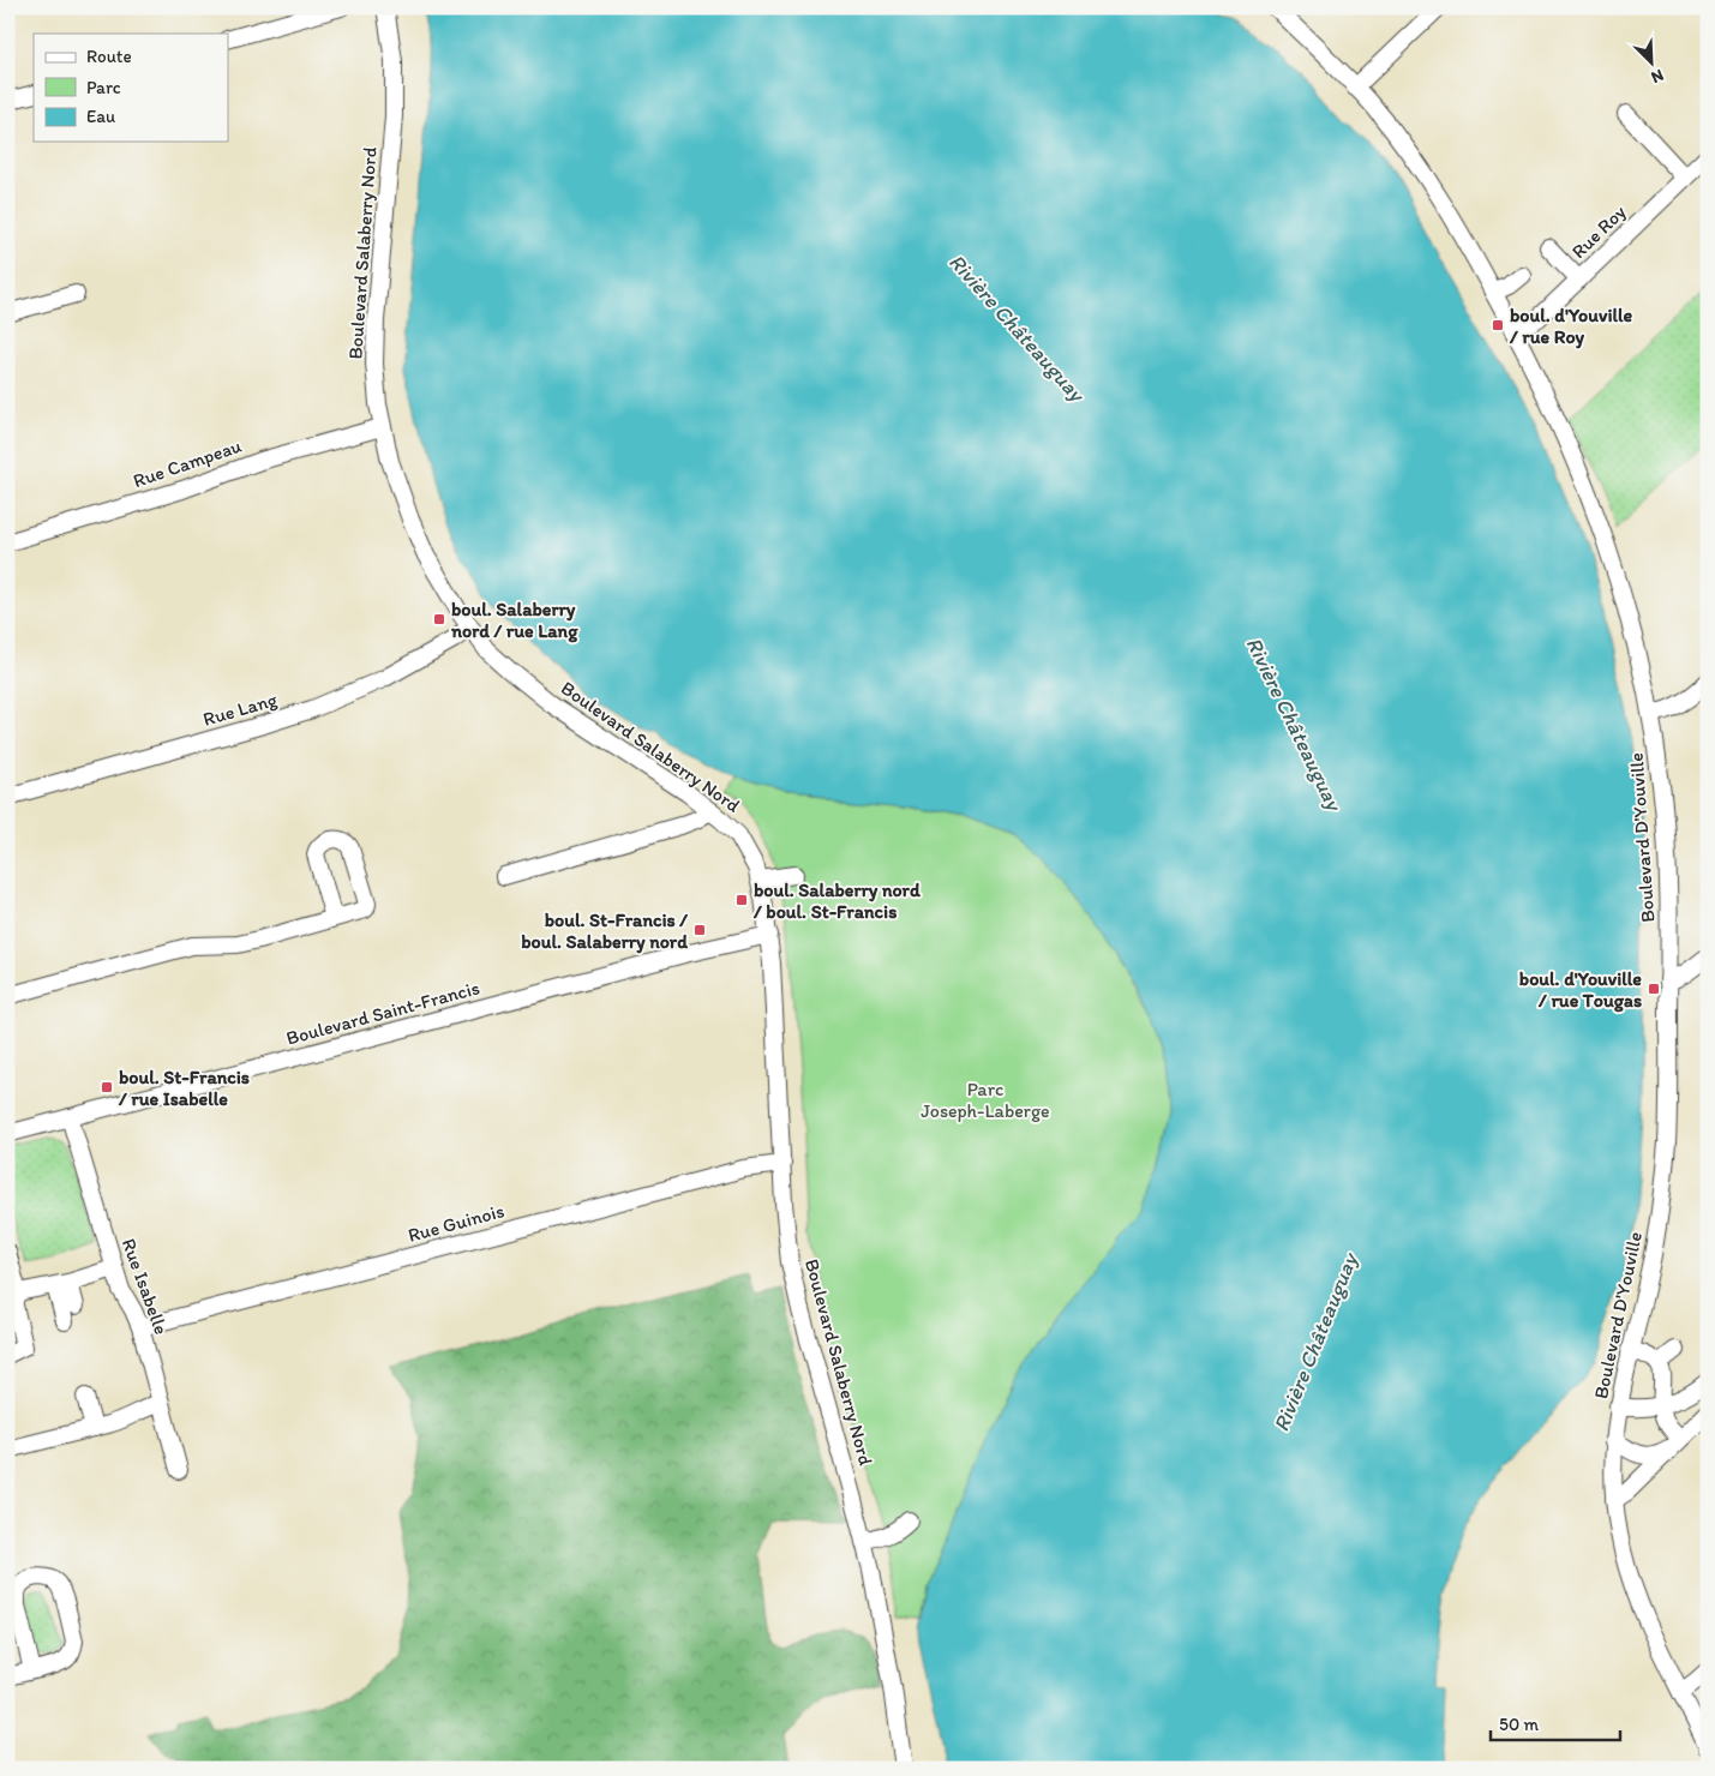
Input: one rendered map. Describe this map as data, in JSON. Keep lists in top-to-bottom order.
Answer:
{
  "streets": {
    "street": [
      "Rue Roy",
      "Boulevard Salaberry Nord",
      "Rue Campeau",
      "Rue Lang",
      "Boulevard D'Youville",
      "Boulevard Saint-Francis",
      "Rue Guinois",
      "Rue Isabelle"
    ]
  },
  "crossings": [
    ["Rue Roy", "Boulevard D'Youville"],
    ["Boulevard Salaberry Nord", "Rue Campeau"],
    ["Boulevard Salaberry Nord", "Rue Lang"],
    ["Boulevard Salaberry Nord", "Boulevard Saint-Francis"],
    ["Boulevard Salaberry Nord", "Rue Guinois"],
    ["Boulevard Saint-Francis", "Rue Isabelle"],
    ["Rue Guinois", "Rue Isabelle"]
  ],
  "water": ["Rivière Châteauguay"],
  "parks": ["Parc Joseph-Laberge"],
  "places": {
    "transit": [
      "boul. d'Youville / rue Roy",
      "boul. Salaberry nord / rue Lang",
      "boul. Salaberry nord / boul. St-Francis",
      "boul. St-Francis / boul. Salaberry nord",
      "boul. d'Youville / rue Tougas",
      "boul. St-Francis / rue Isabelle"
    ]
  },
  "legend": ["Route", "Parc", "Eau"],
  "scale_bar": "50 m",
  "north": "bottom right"
}
